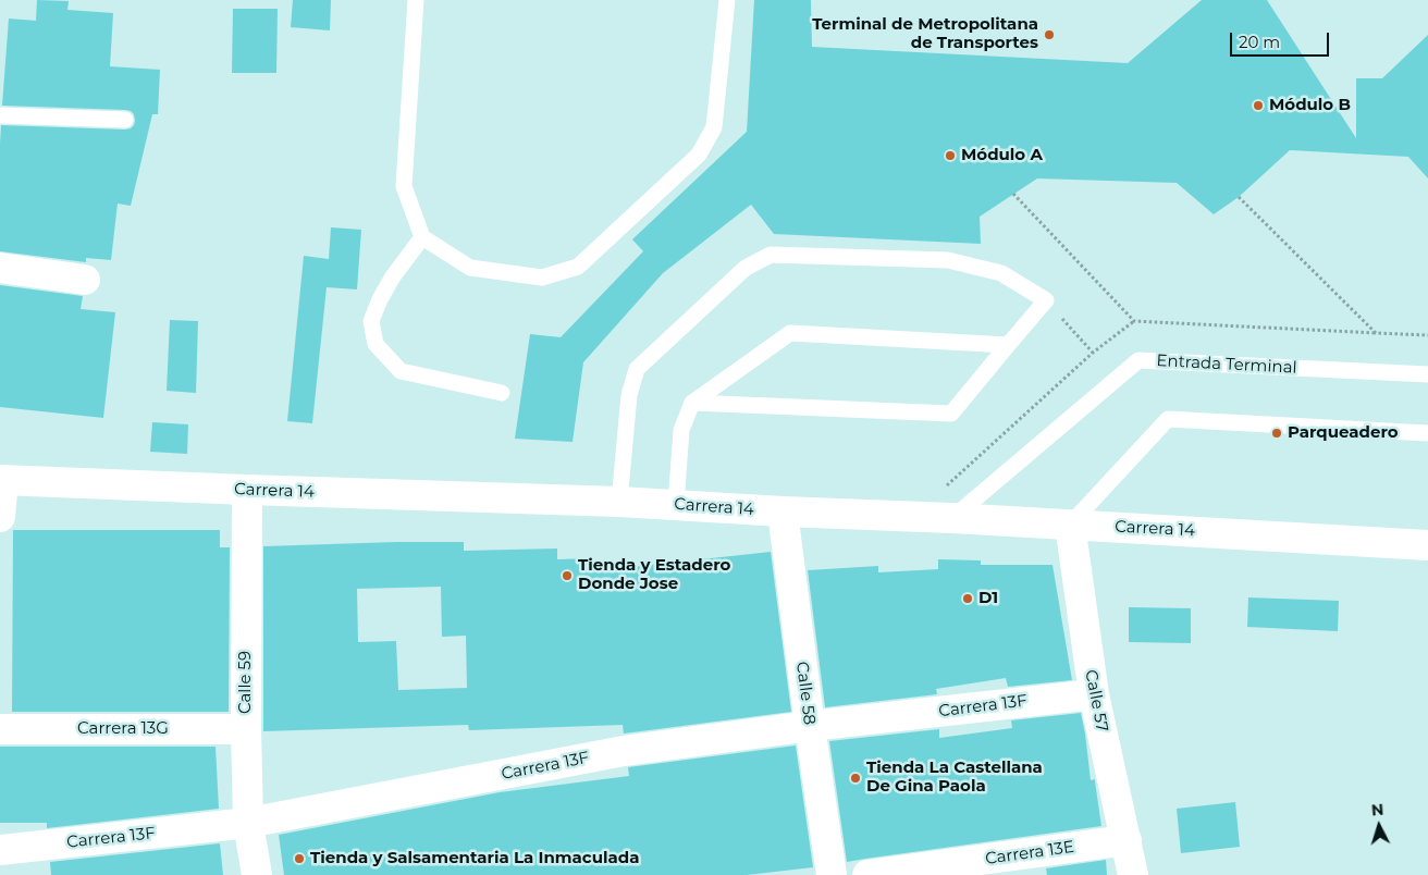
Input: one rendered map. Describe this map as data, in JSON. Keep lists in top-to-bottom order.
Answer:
{
  "streets": {
    "street": [
      "Carrera 14",
      "Calle 59",
      "Calle 58",
      "Calle 57",
      "Carrera 13F",
      "Carrera 13G",
      "Carrera 13E"
    ],
    "lane": ["Entrada Terminal"]
  },
  "crossings": [
    ["Entrada Terminal", "Carrera 14"],
    ["Carrera 14", "Calle 59"],
    ["Carrera 14", "Calle 58"],
    ["Carrera 14", "Calle 57"],
    ["Calle 59", "Carrera 13F"],
    ["Calle 59", "Carrera 13G"],
    ["Calle 58", "Carrera 13F"],
    ["Calle 57", "Carrera 13F"],
    ["Calle 57", "Carrera 13E"]
  ],
  "places": [
    "Terminal de Metropolitana de Transportes",
    "Módulo B",
    "Módulo A",
    "Parqueadero",
    "Tienda y Estadero Donde Jose",
    "D1",
    "Tienda La Castellana De Gina Paola",
    "Tienda y Salsamentaria La Inmaculada"
  ],
  "scale_bar": "20 m",
  "north": "top"
}
